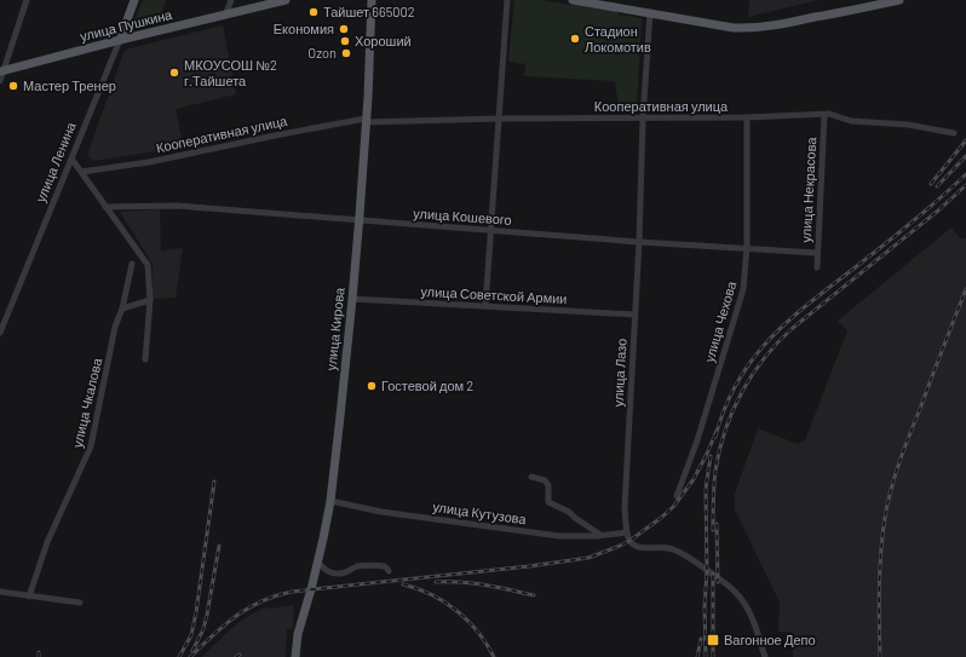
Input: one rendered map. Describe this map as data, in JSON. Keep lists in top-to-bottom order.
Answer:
{
  "streets": {
    "main road": ["улица Пушкина", "улица Ленина", "улица Кирова"],
    "street": [
      "Кооперативная улица",
      "улица Некрасова",
      "улица Кошевого",
      "улица Советской Армии",
      "улица Чехова",
      "улица Лазо",
      "улица Чкалова",
      "улица Кутузова"
    ]
  },
  "crossings": [
    ["улица Пушкина", "улица Ленина"],
    ["Кооперативная улица", "улица Некрасова"],
    ["Кооперативная улица", "улица Чехова"],
    ["Кооперативная улица", "улица Кирова"],
    ["Кооперативная улица", "улица Лазо"],
    ["улица Некрасова", "улица Кошевого"],
    ["улица Кошевого", "улица Чехова"],
    ["улица Кошевого", "улица Кирова"],
    ["улица Кошевого", "улица Лазо"],
    ["улица Советской Армии", "улица Кирова"],
    ["улица Советской Армии", "улица Лазо"],
    ["улица Кирова", "улица Кутузова"],
    ["улица Лазо", "улица Кутузова"]
  ],
  "places": {
    "other": [
      "Тайшет 665002",
      "Економия",
      "Стадион Локомотив",
      "Хороший",
      "Ozon",
      "МКОУСОШ №2 г.Тайшета",
      "Мастер Тренер",
      "Гостевой дом 2"
    ],
    "transit": ["Вагонное Депо"]
  }
}
